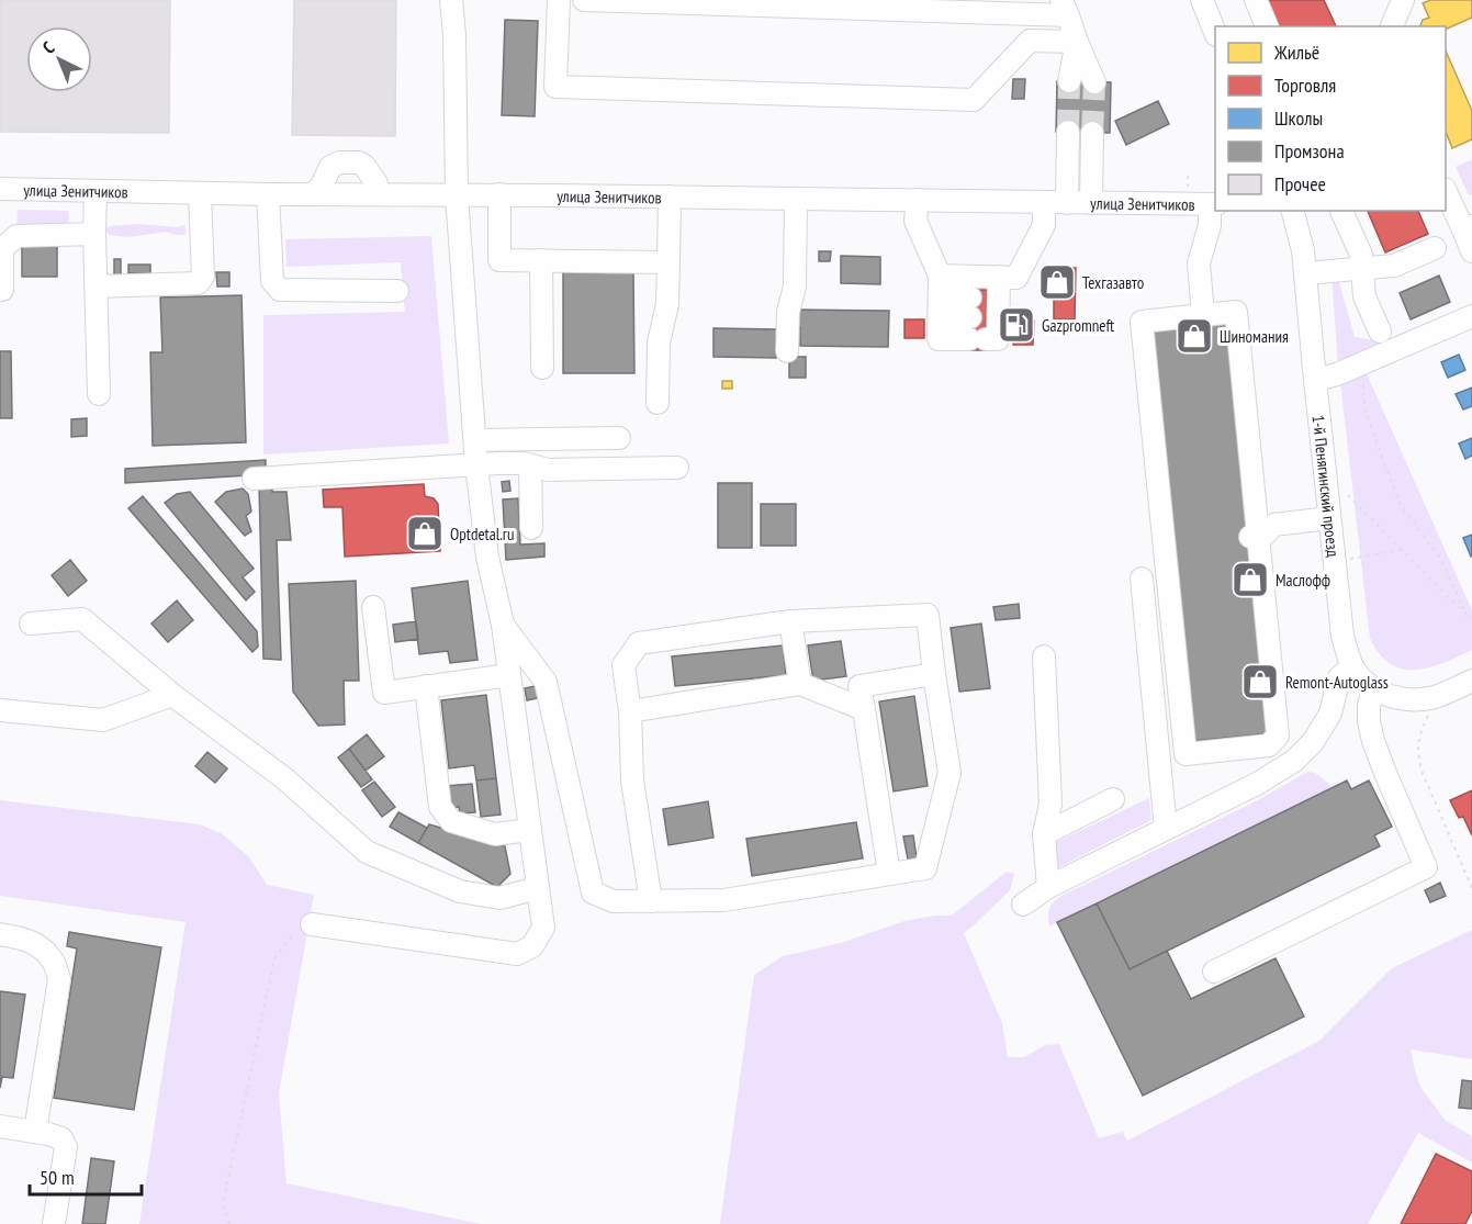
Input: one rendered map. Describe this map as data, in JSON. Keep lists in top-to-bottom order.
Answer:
{
  "streets": {
    "street": ["улица Зенитчиков", "1-й Пенягинский проезд"]
  },
  "places": {
    "shop": [
      "Техгазавто",
      "Шиномания",
      "Optdetal.ru",
      "Маслофф",
      "Remont-Autoglass"
    ],
    "fuel station": ["Gazpromneft"]
  },
  "legend": [
    "Жильё",
    "Торговля",
    "Школы",
    "Промзона",
    "Прочее"
  ],
  "scale_bar": "50 m",
  "north": "top left"
}
